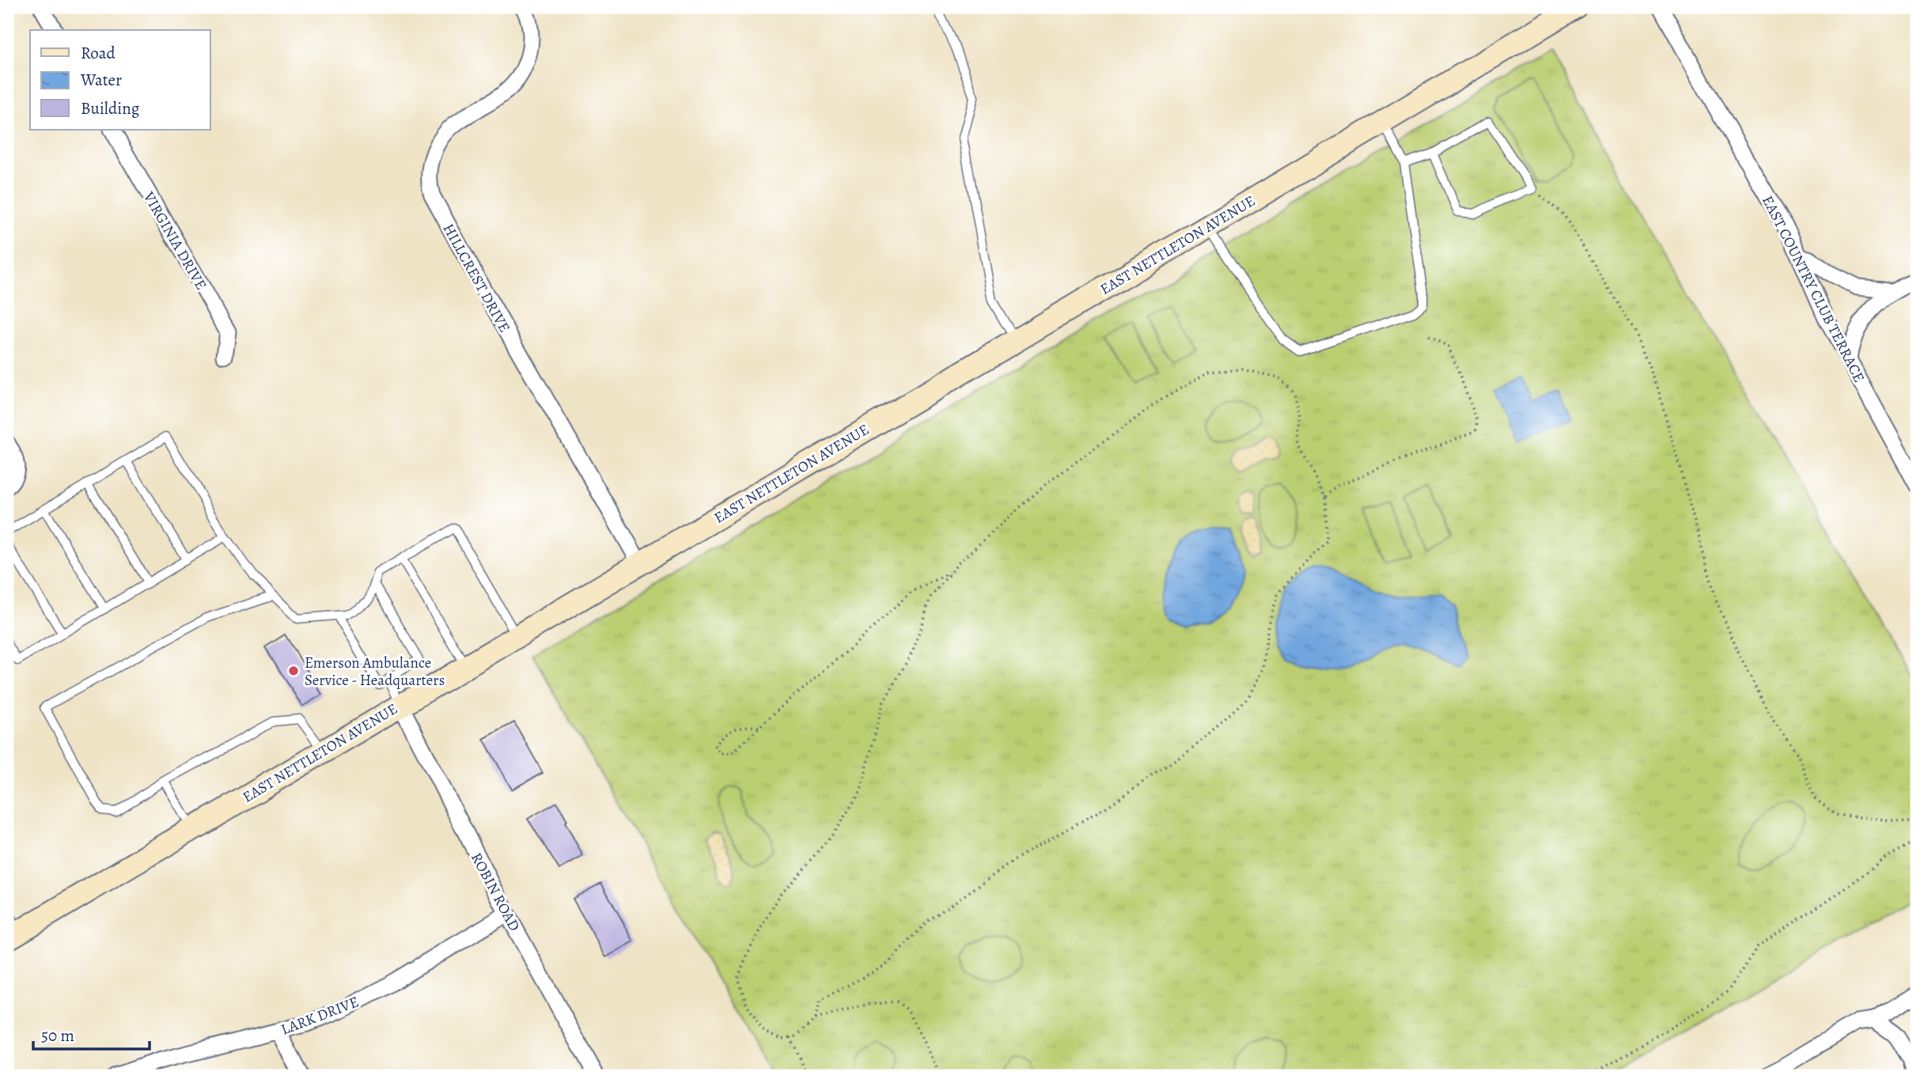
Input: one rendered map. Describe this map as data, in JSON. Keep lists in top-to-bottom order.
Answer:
{
  "streets": {
    "main road": ["EAST NETTLETON AVENUE"],
    "street": [
      "VIRGINIA DRIVE",
      "HILLCREST DRIVE",
      "EAST COUNTRY CLUB TERRACE",
      "ROBIN ROAD",
      "LARK DRIVE"
    ]
  },
  "crossings": [
    ["EAST NETTLETON AVENUE", "HILLCREST DRIVE"],
    ["EAST NETTLETON AVENUE", "ROBIN ROAD"],
    ["ROBIN ROAD", "LARK DRIVE"]
  ],
  "places": ["Emerson Ambulance Service - Headquarters"],
  "legend": ["Road", "Water", "Building"],
  "scale_bar": "50 m"
}
